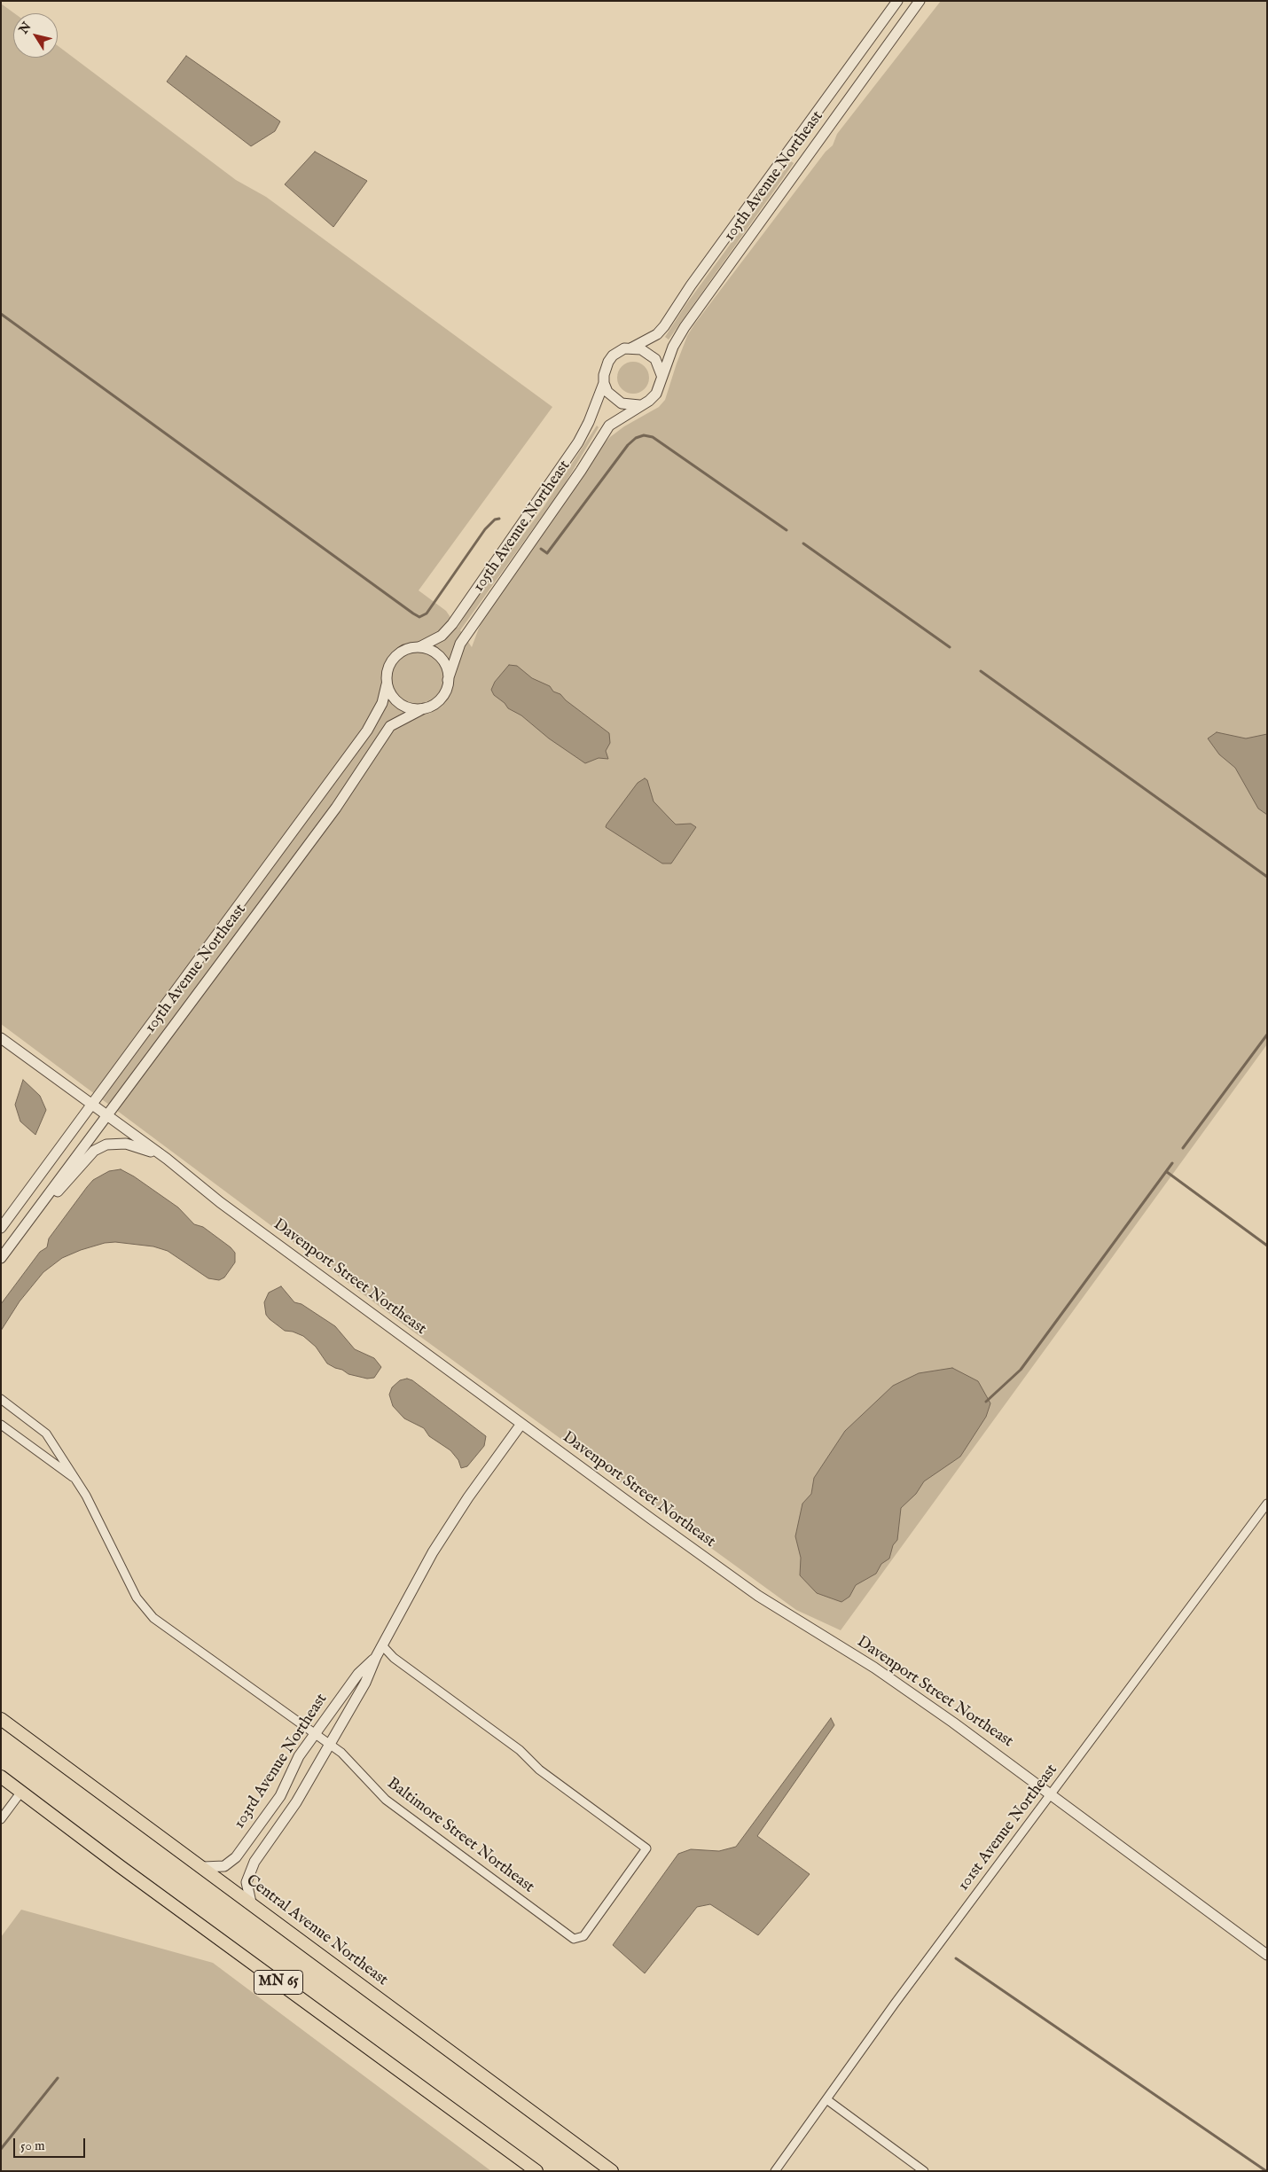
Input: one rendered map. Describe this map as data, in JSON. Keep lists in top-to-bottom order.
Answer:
{
  "streets": {
    "highway": ["Central Avenue Northeast", "MN 65"],
    "street": [
      "105th Avenue Northeast",
      "Davenport Street Northeast",
      "103rd Avenue Northeast",
      "101st Avenue Northeast",
      "Baltimore Street Northeast"
    ]
  },
  "crossings": [
    ["105th Avenue Northeast", "Davenport Street Northeast"],
    ["Davenport Street Northeast", "103rd Avenue Northeast"],
    ["Davenport Street Northeast", "101st Avenue Northeast"],
    ["103rd Avenue Northeast", "Baltimore Street Northeast"],
    ["103rd Avenue Northeast", "Central Avenue Northeast"]
  ],
  "scale_bar": "50 m",
  "north": "top left"
}
